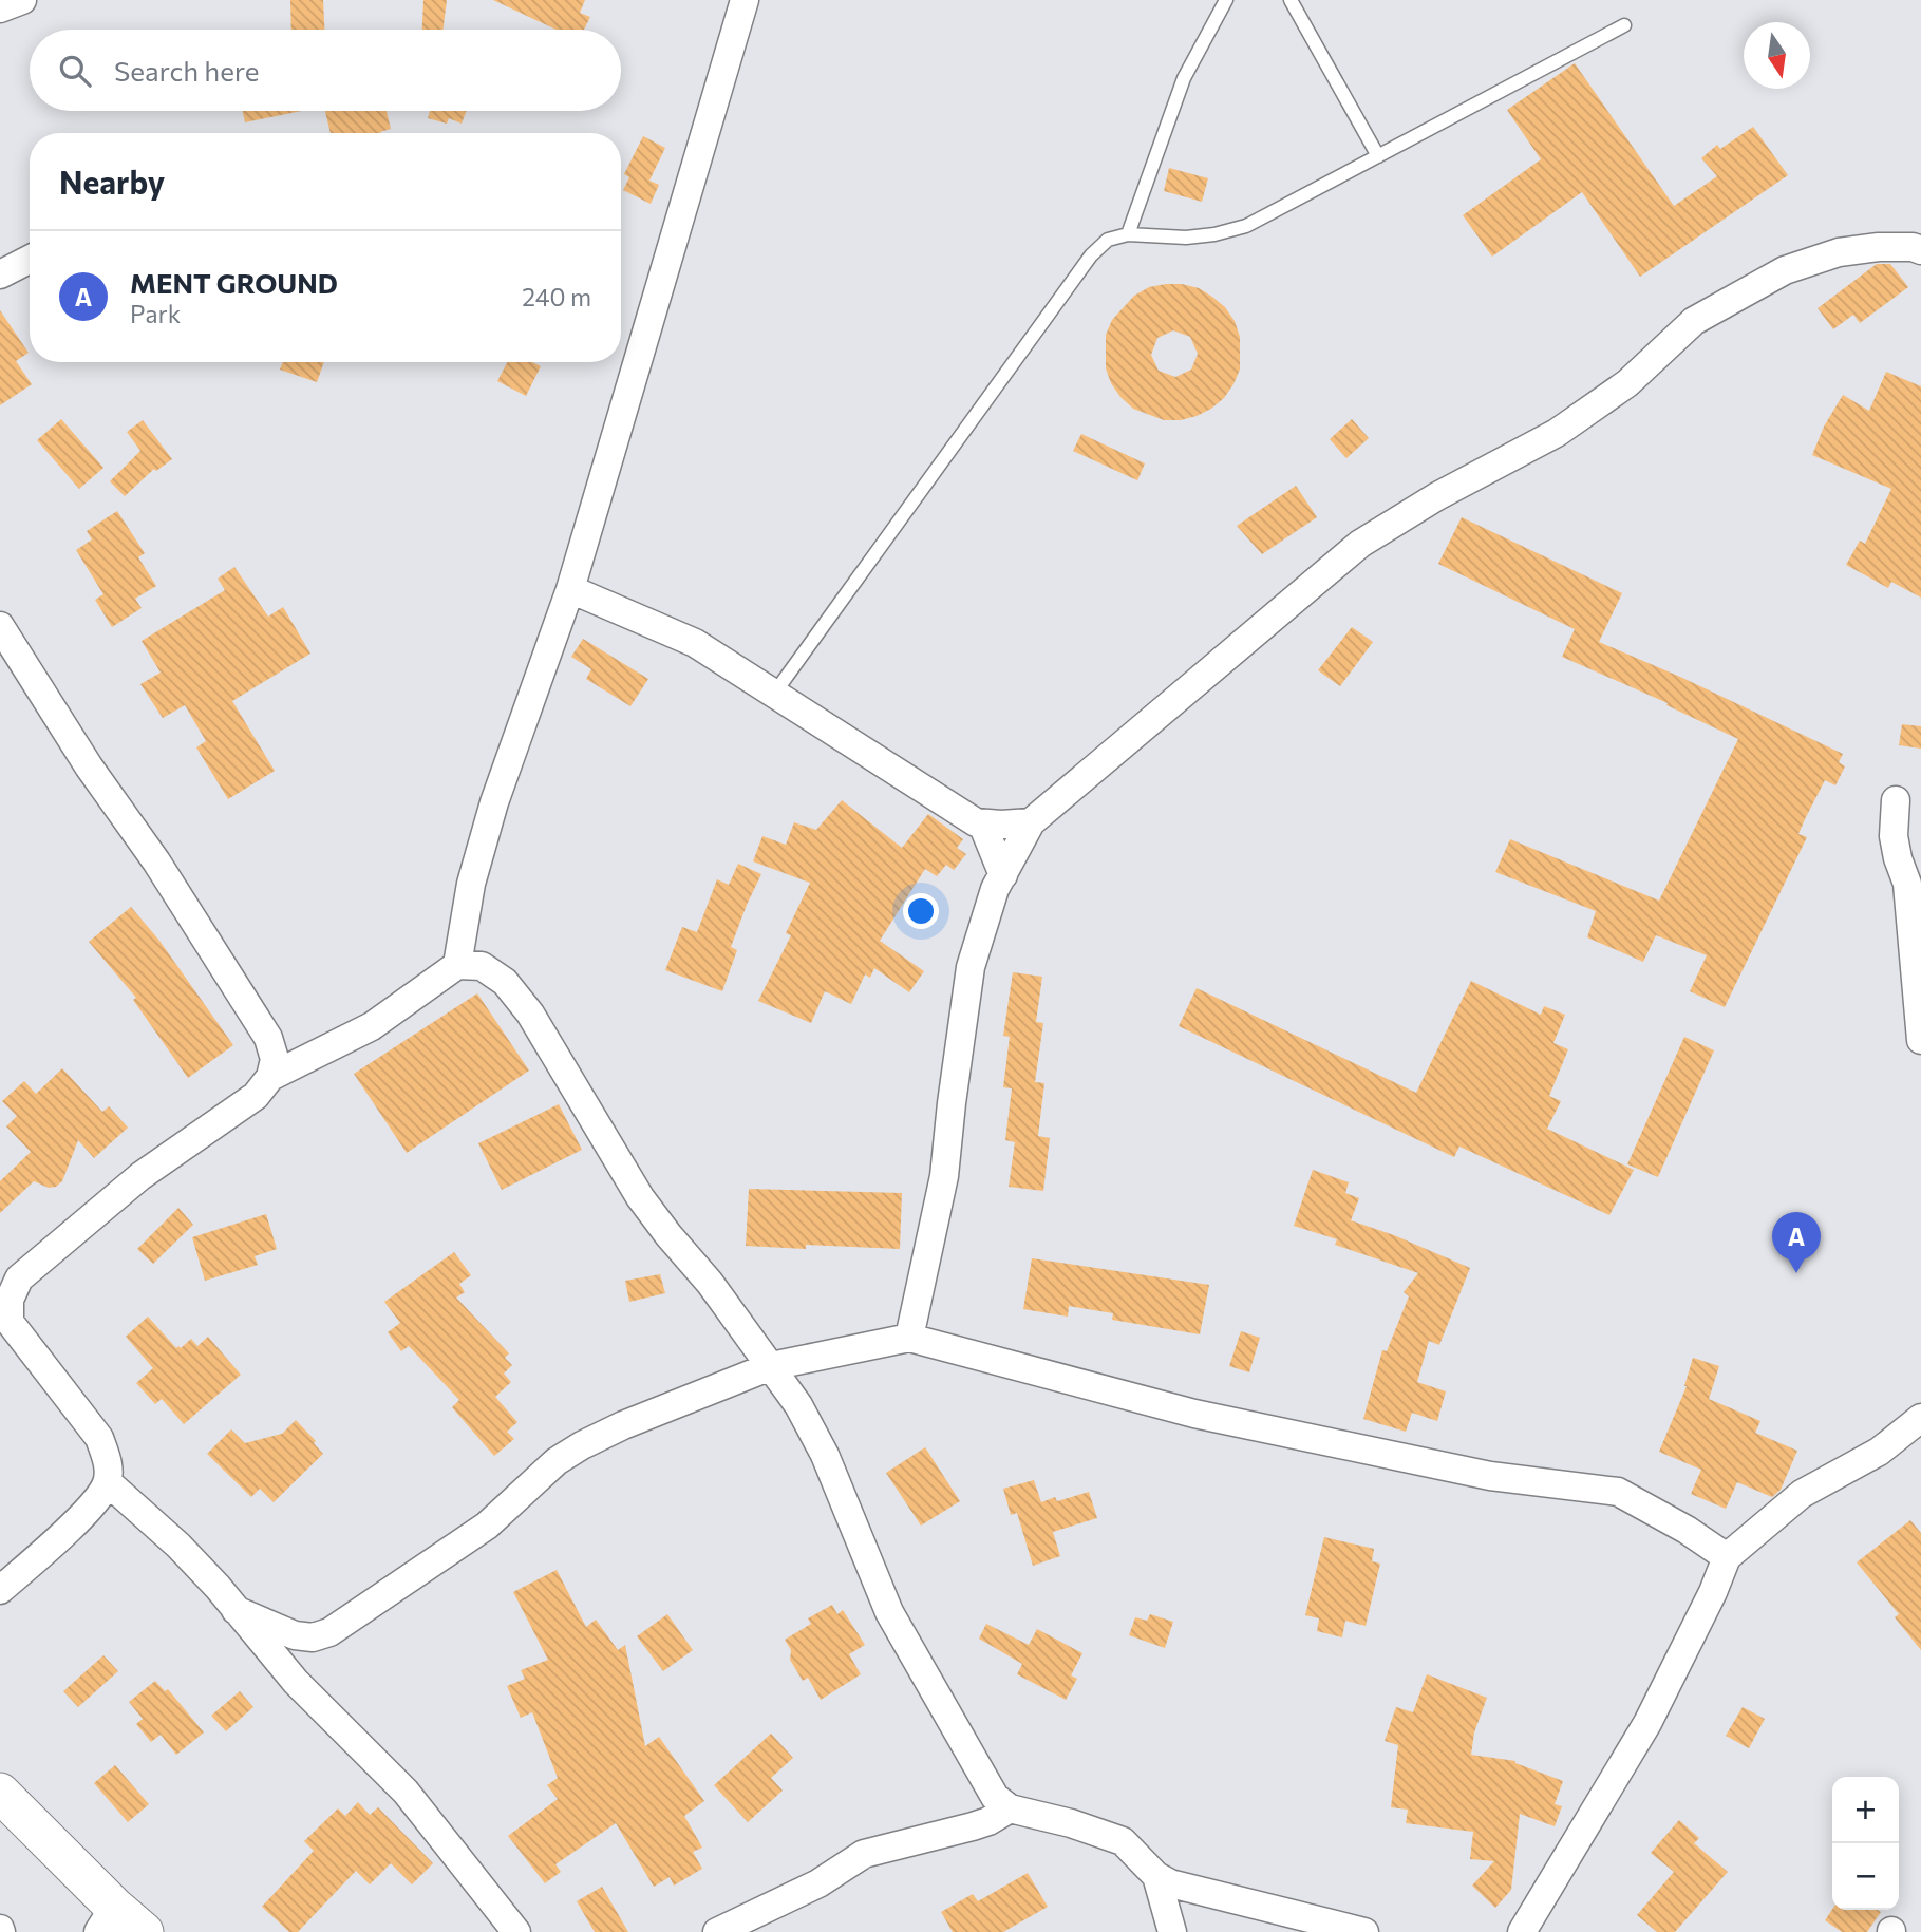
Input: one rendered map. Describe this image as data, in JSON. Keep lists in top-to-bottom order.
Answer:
{
  "north": "bottom",
  "page": {
    "search": "Search here",
    "heading": "Nearby",
    "list": [
      {
        "mark": "A",
        "name": "MENT GROUND",
        "note": "Park",
        "value": "240 m"
      }
    ],
    "pins": "A",
    "map_buttons": ["+", "−"]
  }
}
